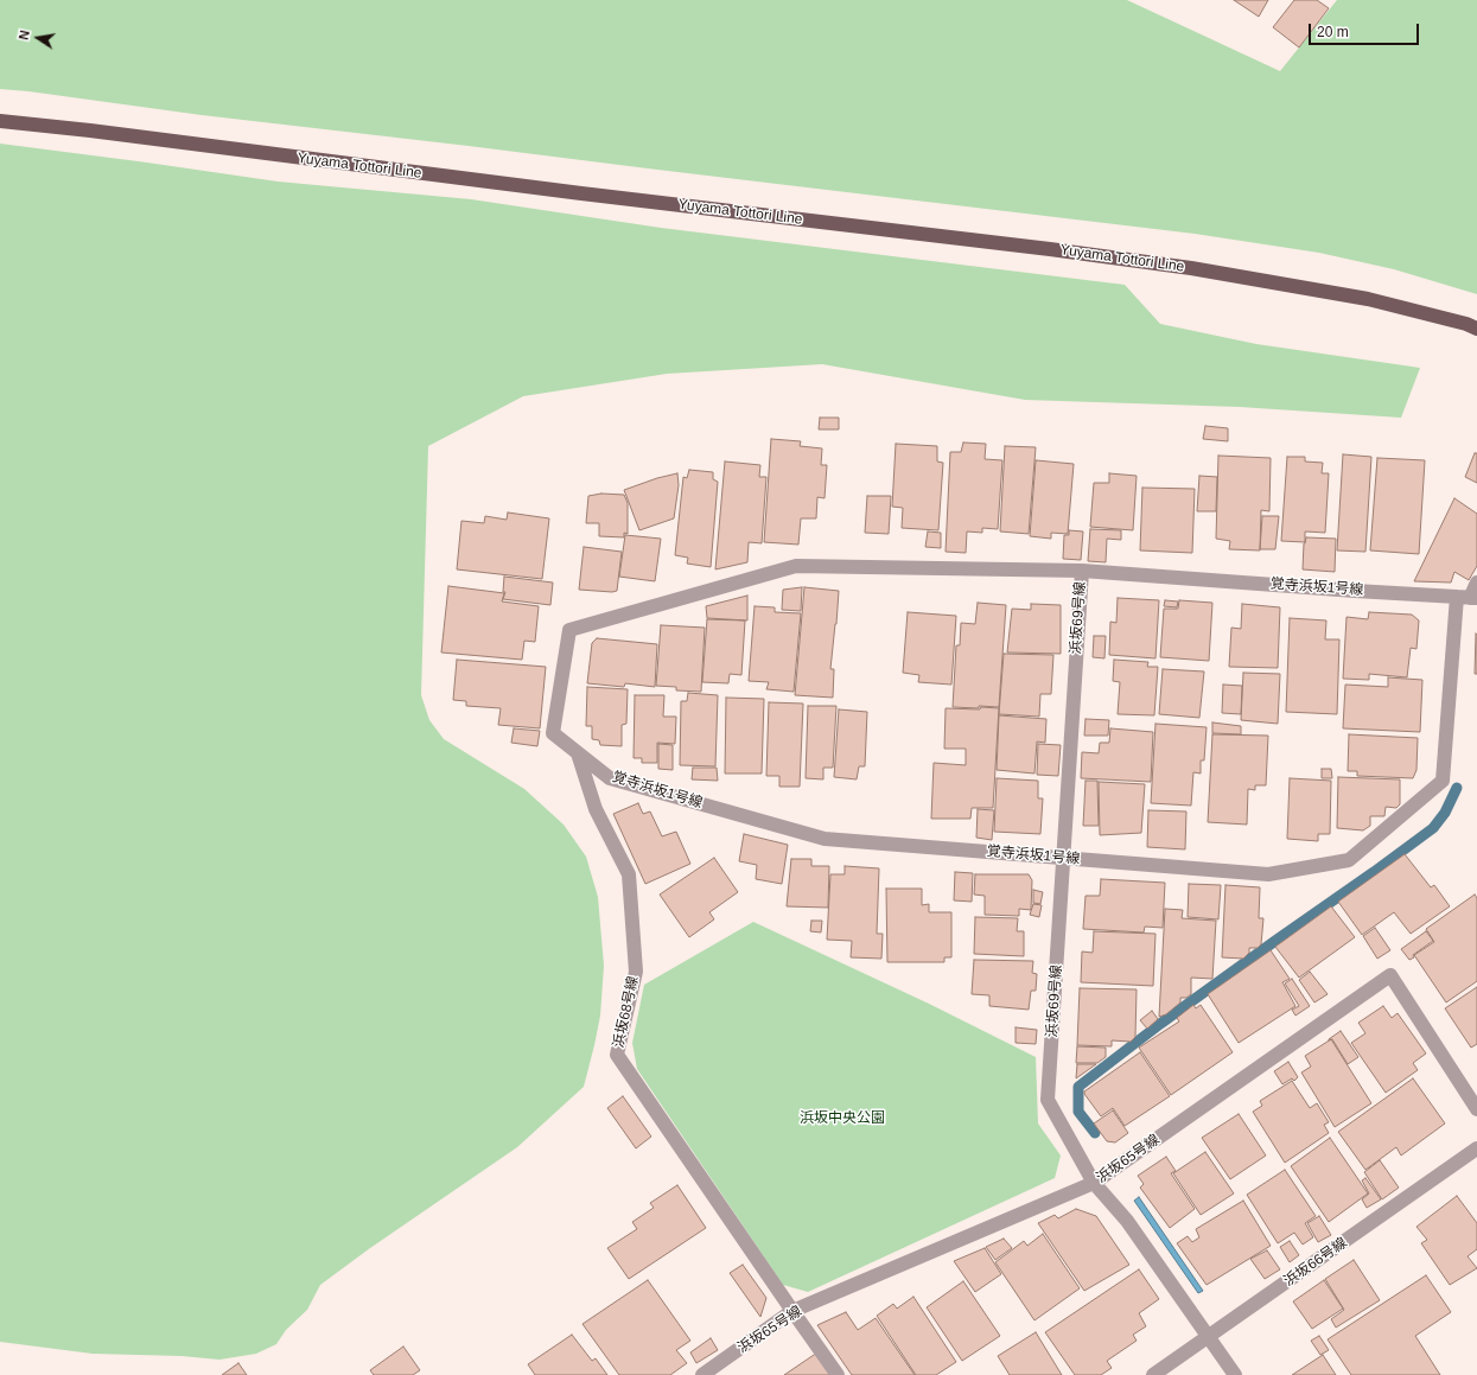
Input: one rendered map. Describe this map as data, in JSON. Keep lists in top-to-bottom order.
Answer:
{
  "streets": {
    "main road": ["Yuyama Tottori Line"],
    "street": [
      "覚寺浜坂1号線",
      "浜坂69号線",
      "浜坂68号線",
      "浜坂65号線",
      "浜坂66号線"
    ]
  },
  "crossings": [
    ["覚寺浜坂1号線", "浜坂69号線"],
    ["覚寺浜坂1号線", "浜坂68号線"],
    ["浜坂69号線", "浜坂65号線"],
    ["浜坂69号線", "浜坂66号線"],
    ["浜坂68号線", "浜坂65号線"]
  ],
  "parks": ["浜坂中央公園"],
  "scale_bar": "20 m",
  "north": "left"
}
